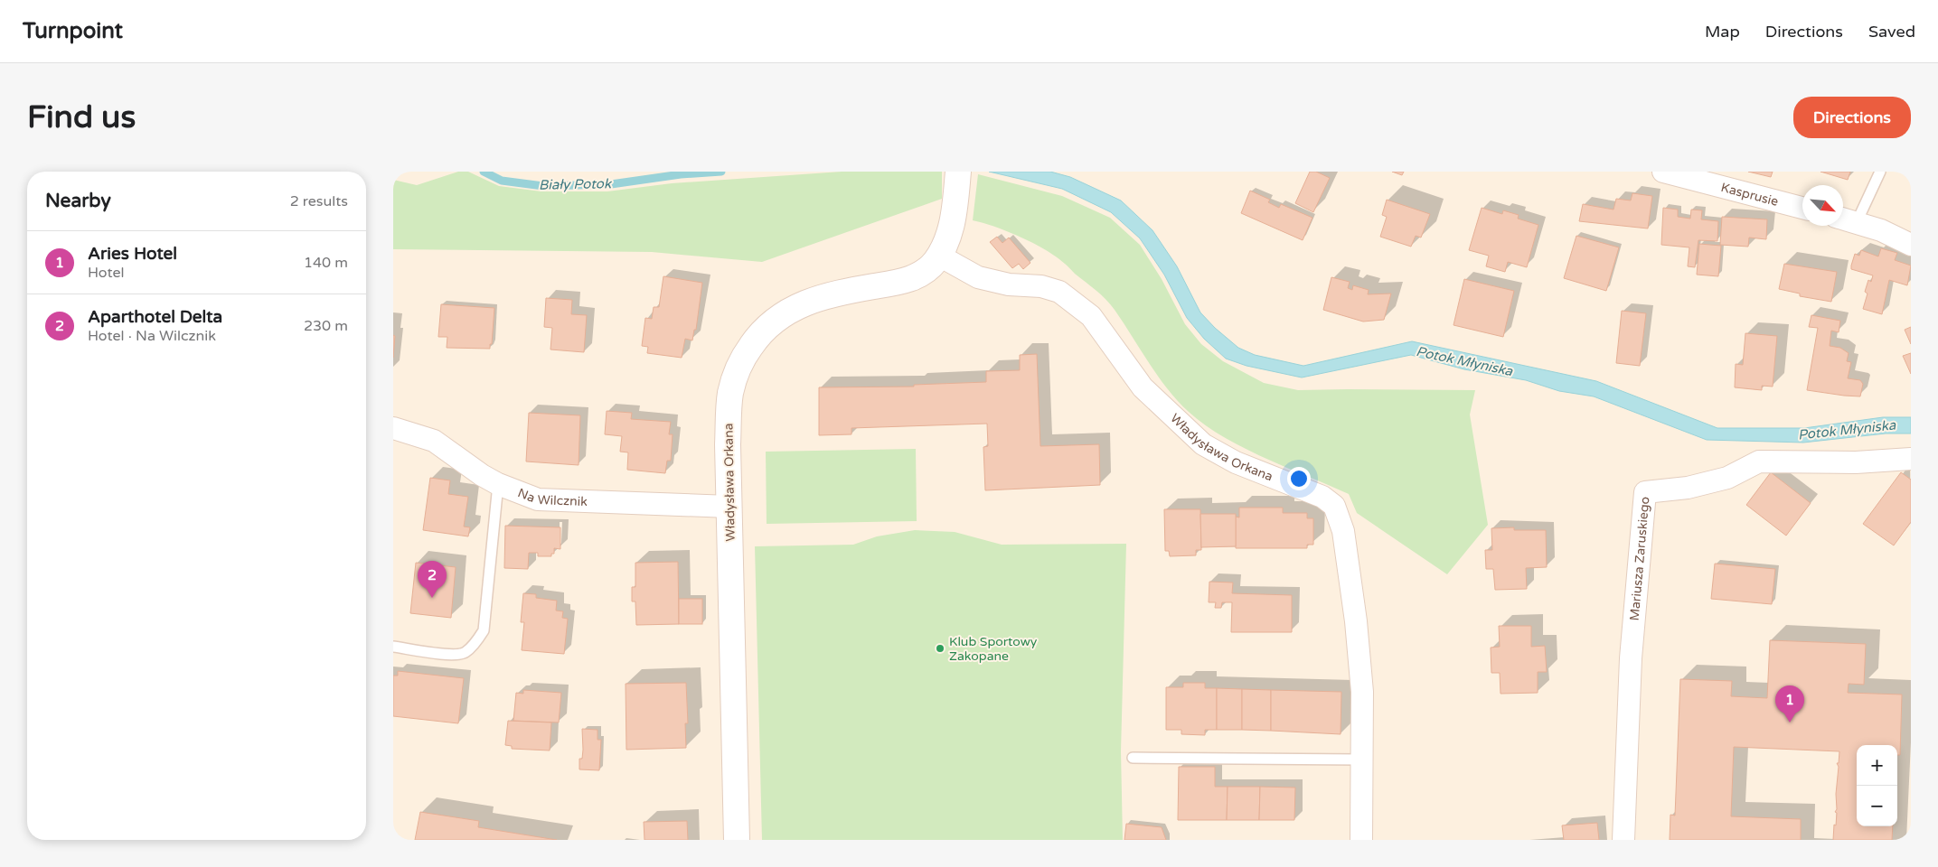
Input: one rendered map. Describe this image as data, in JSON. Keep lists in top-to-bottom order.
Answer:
{
  "streets": {
    "street": [
      "Kasprusie",
      "Władysława Orkana",
      "Na Wilcznik",
      "Mariusza Zaruskiego"
    ]
  },
  "crossings": [
    ["Władysława Orkana", "Na Wilcznik"]
  ],
  "water": ["Biały Potok", "Potok Młyniska"],
  "places": ["Klub Sportowy Zakopane"],
  "north": "bottom right",
  "page": {
    "header": "Turnpoint",
    "nav": ["Map", "Directions", "Saved"],
    "buttons": "Directions",
    "title": "Find us",
    "heading": ["Nearby", "2 results"],
    "list": [
      {
        "mark": "1",
        "name": "Aries Hotel",
        "note": "Hotel",
        "value": "140 m"
      },
      {
        "mark": "2",
        "name": "Aparthotel Delta",
        "note": "Hotel · Na Wilcznik",
        "value": "230 m"
      }
    ],
    "pins": ["2", "1"],
    "map_buttons": ["+", "−"]
  }
}
